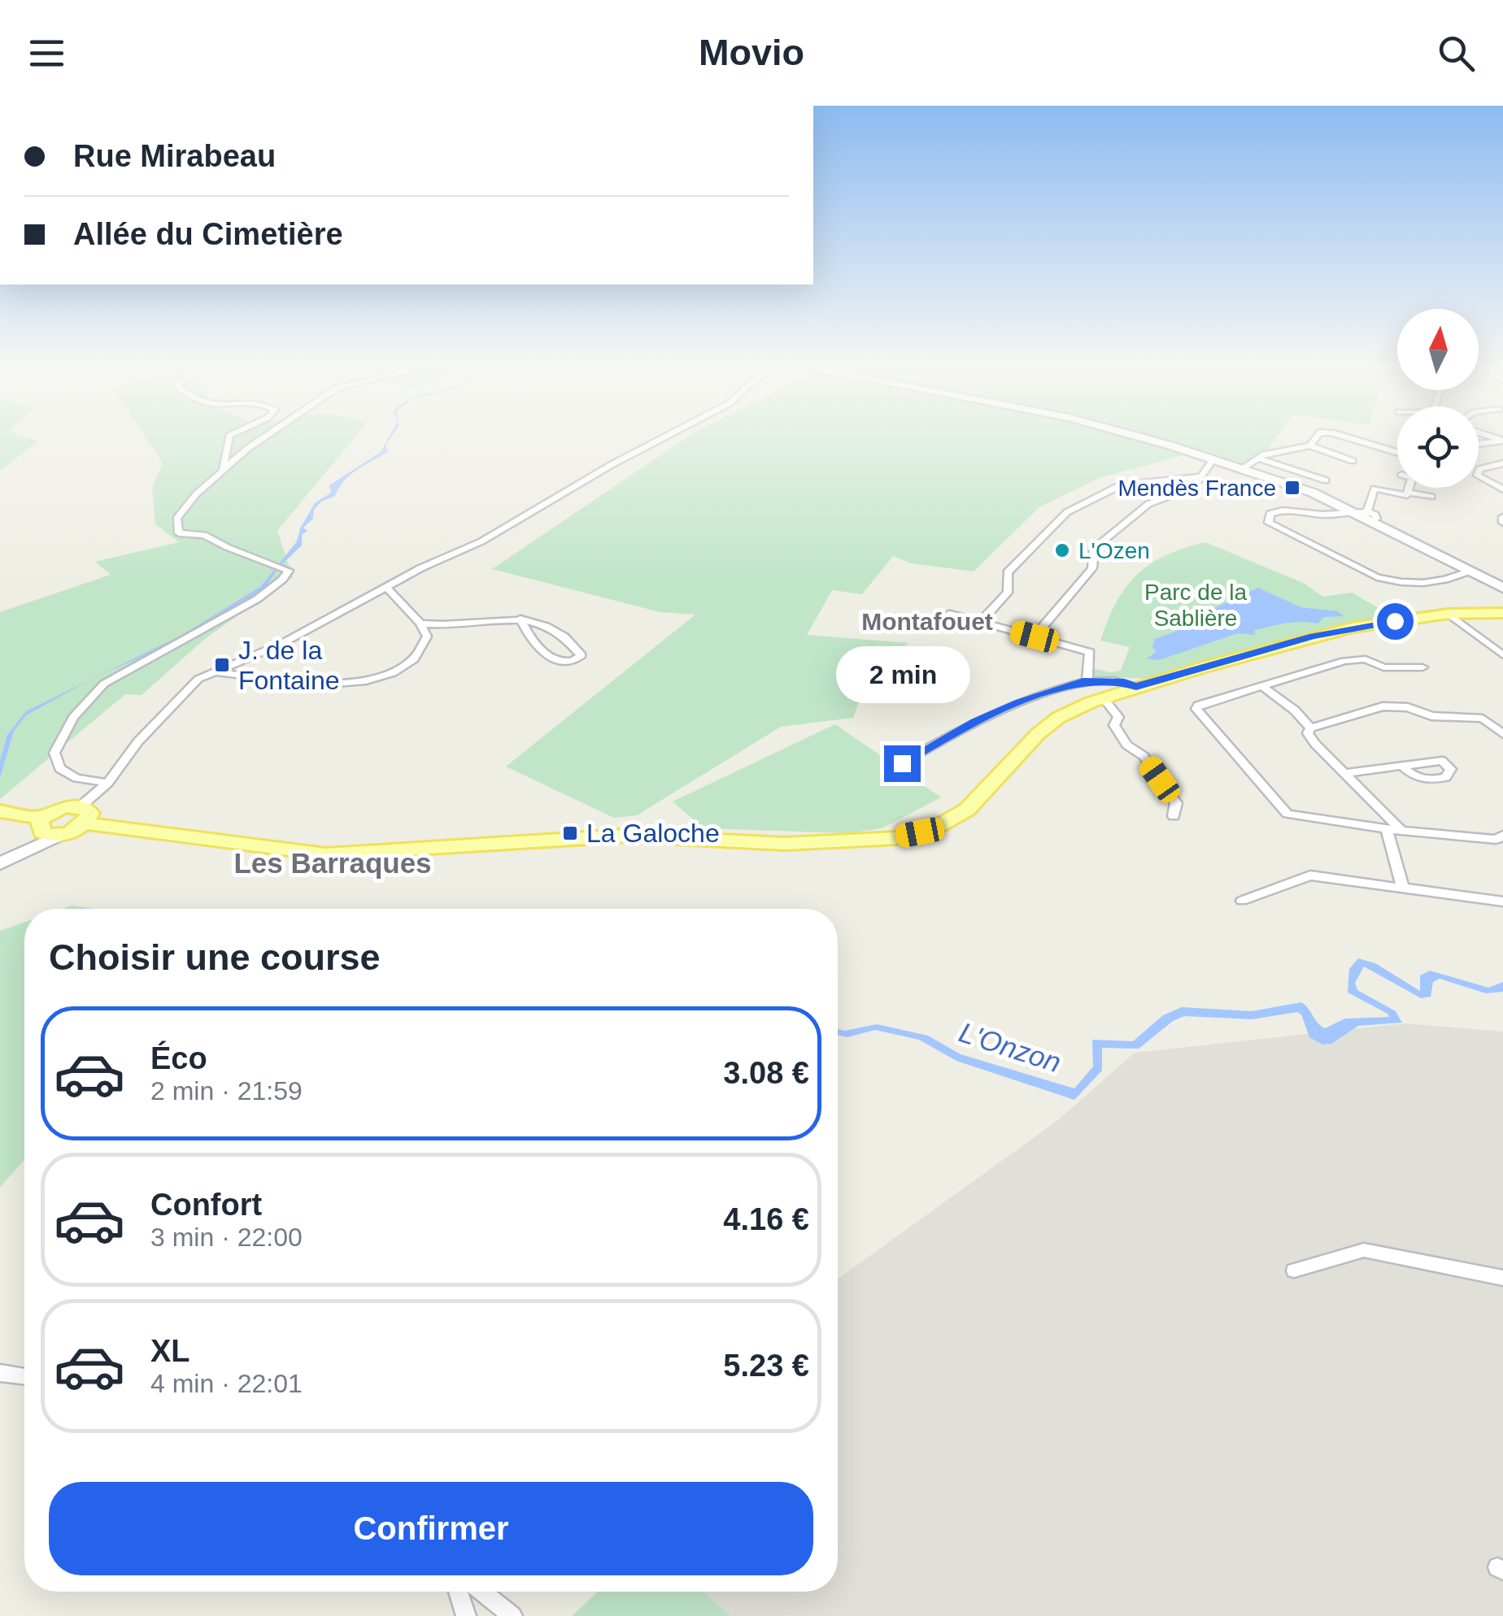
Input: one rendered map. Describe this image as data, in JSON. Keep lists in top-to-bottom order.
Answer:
{
  "districts": ["Montafouet", "Les Barraques"],
  "water": ["L'Onzon"],
  "parks": ["Parc de la Sablière"],
  "places": {
    "transit": ["Mendès France", "J. de la Fontaine", "La Galoche"],
    "other": ["L'Ozen"]
  },
  "north": "top",
  "page": {
    "header": "Movio",
    "banner": ["Rue Mirabeau", "Allée du Cimetière"],
    "bubble": "2 min",
    "heading": "Choisir une course",
    "list": [
      {
        "name": "Éco",
        "note": "2 min · 21:59",
        "value": "3.08 €"
      },
      {
        "name": "Confort",
        "note": "3 min · 22:00",
        "value": "4.16 €"
      },
      {
        "name": "XL",
        "note": "4 min · 22:01",
        "value": "5.23 €"
      }
    ],
    "buttons": "Confirmer"
  }
}
